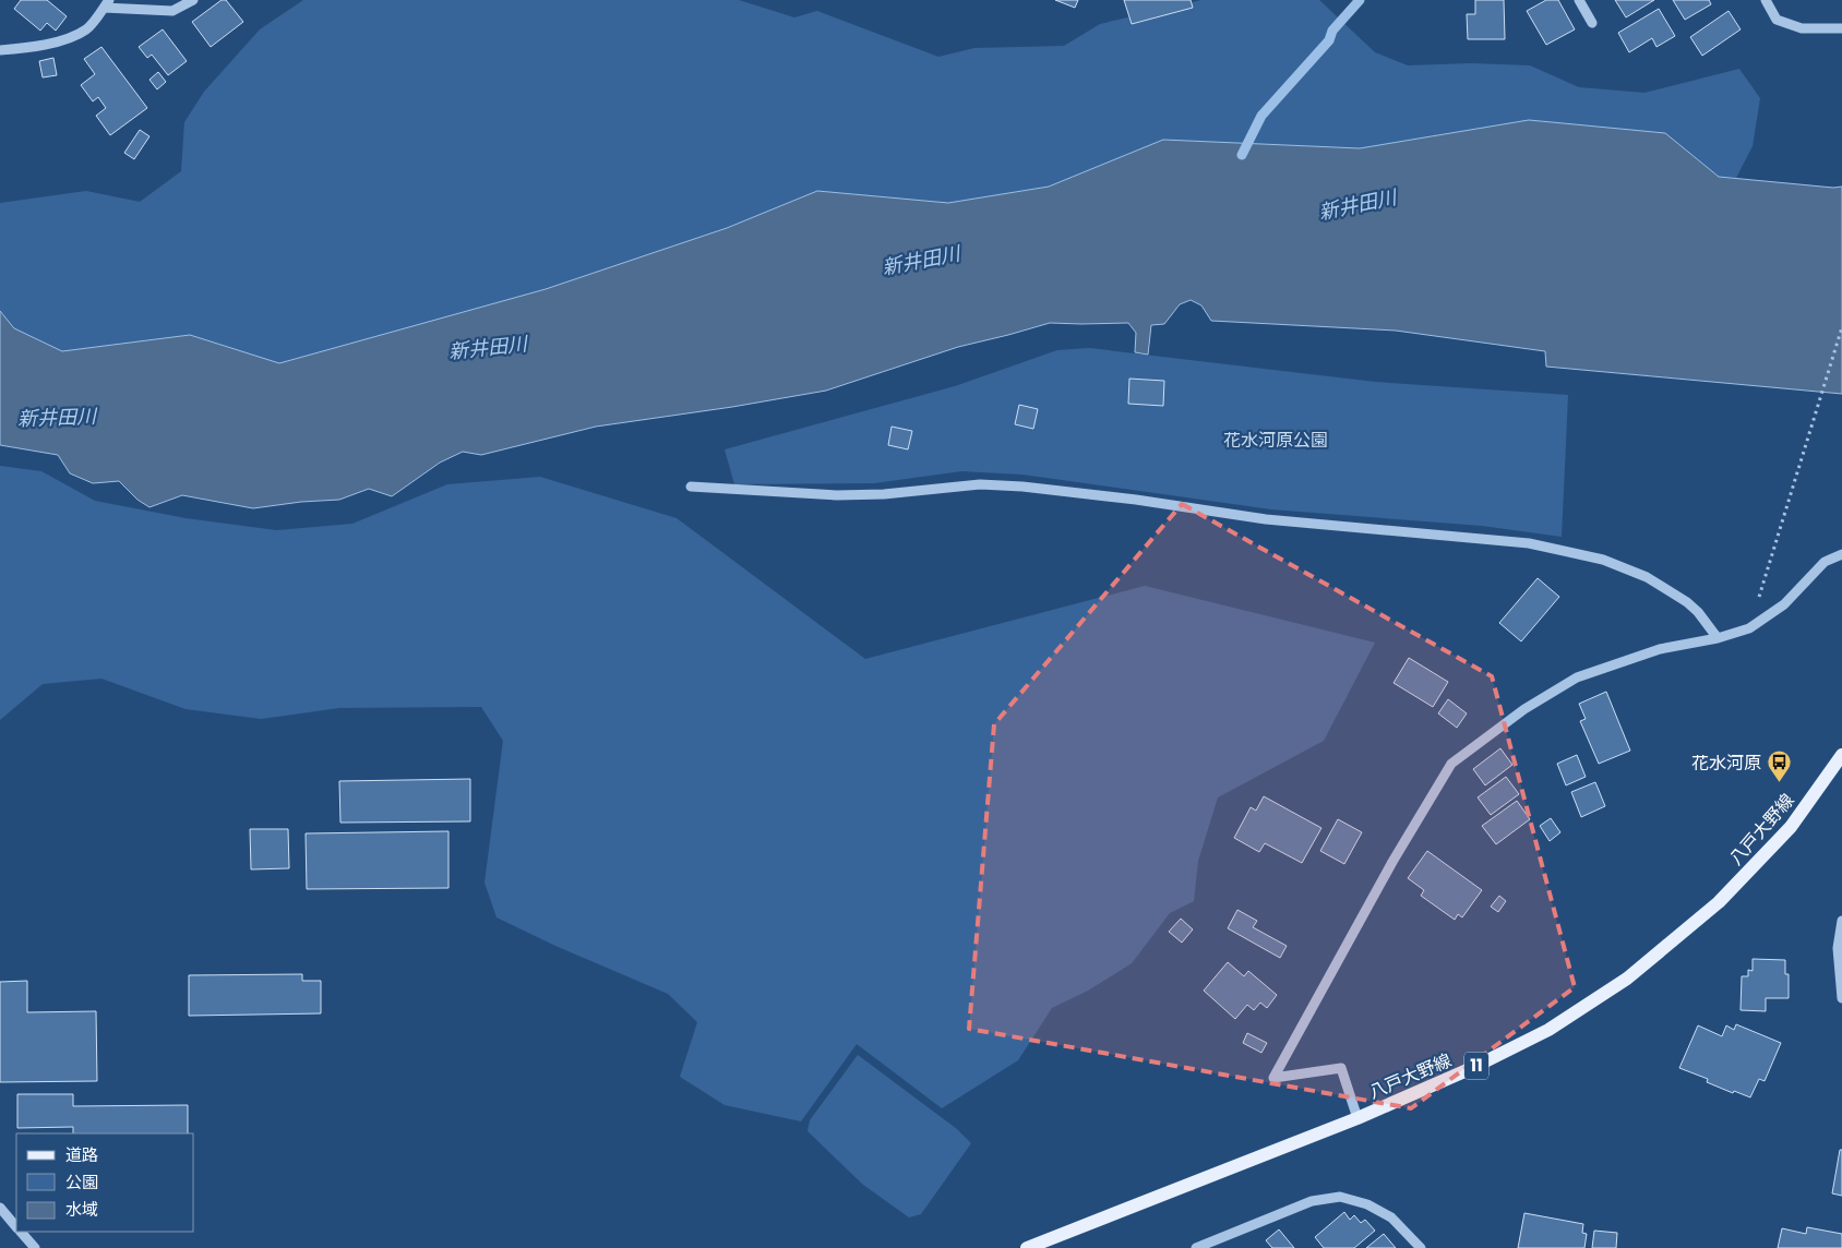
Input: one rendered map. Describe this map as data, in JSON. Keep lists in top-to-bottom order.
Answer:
{
  "streets": {
    "main road": ["八戸大野線", "11"]
  },
  "water": ["新井田川"],
  "parks": ["花水河原公園"],
  "places": {
    "bus stop": ["花水河原"]
  },
  "legend": ["道路", "公園", "水域"]
}
